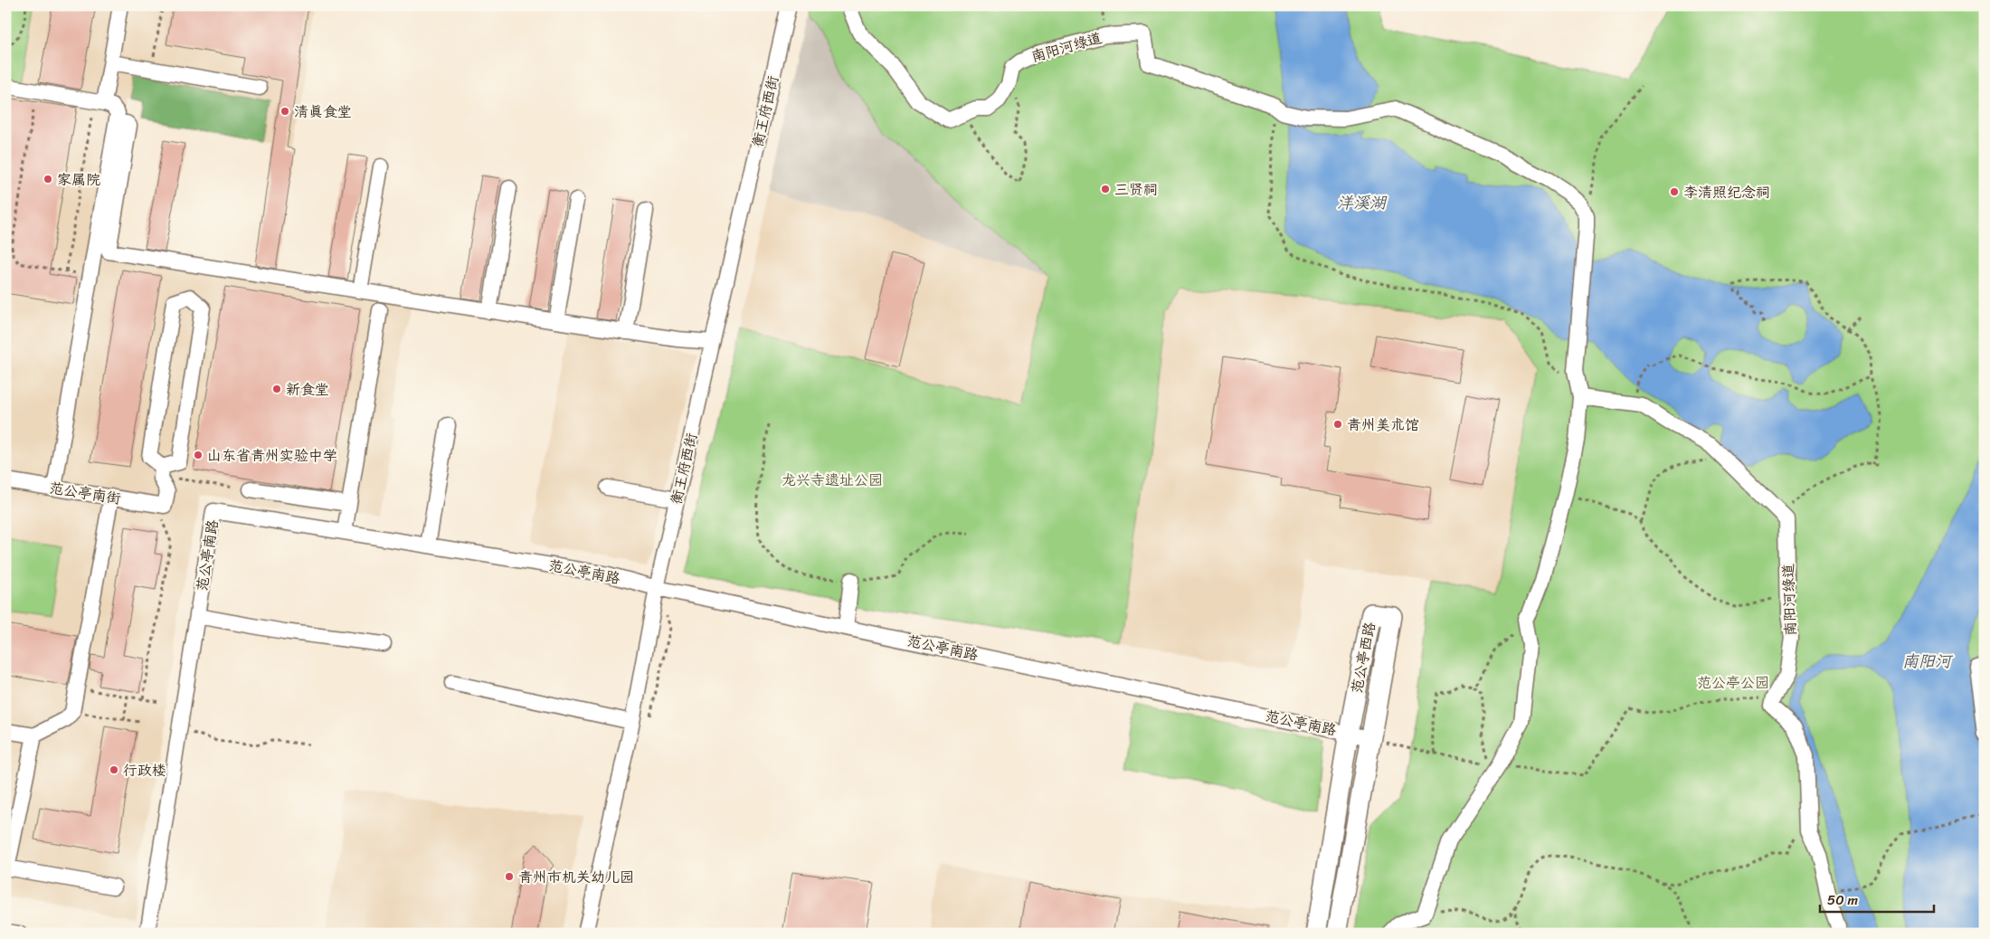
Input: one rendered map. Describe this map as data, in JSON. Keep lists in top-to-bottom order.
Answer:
{
  "streets": {
    "main road": ["范公亭西路"],
    "street": [
      "南阳河绿道",
      "衡王府西街",
      "范公亭南街",
      "范公亭南路"
    ]
  },
  "crossings": [
    ["衡王府西街", "范公亭南路"],
    ["范公亭南路", "范公亭西路"]
  ],
  "water": ["洋溪湖", "南阳河"],
  "parks": ["龙兴寺遗址公园", "范公亭公园"],
  "places": [
    "清真食堂",
    "家属院",
    "三贤祠",
    "李清照纪念祠",
    "新食堂",
    "青州美术馆",
    "山东省青州实验中学",
    "行政楼",
    "青州市机关幼儿园"
  ],
  "scale_bar": "50 m"
}
